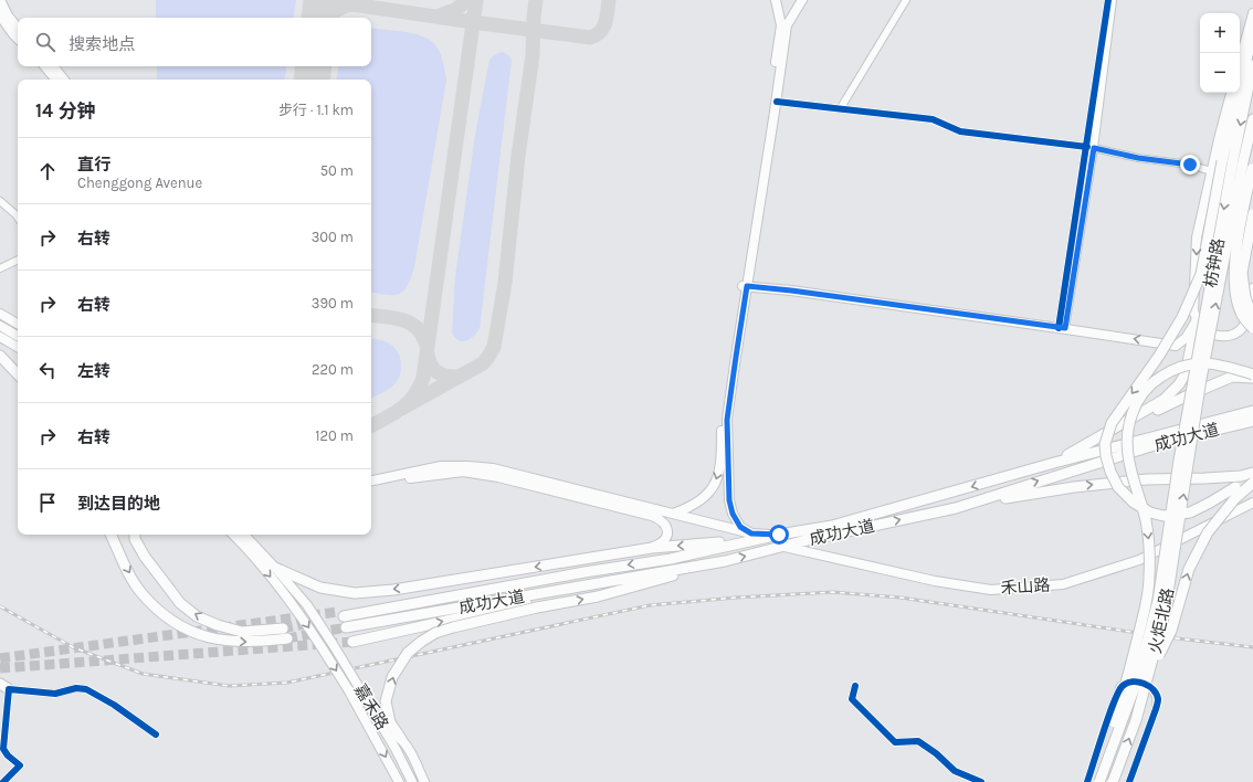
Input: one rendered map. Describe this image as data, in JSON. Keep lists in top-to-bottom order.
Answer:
{
  "streets": {
    "highway": ["枋钟路", "成功大道", "火炬北路"],
    "main road": ["禾山路", "嘉禾路"]
  },
  "crossings": [
    ["枋钟路", "火炬北路"],
    ["成功大道", "禾山路"],
    ["成功大道", "嘉禾路"]
  ],
  "page": {
    "map_buttons": ["+", "−"],
    "search": "搜索地点",
    "heading": ["14 分钟", "步行 · 1.1 km"],
    "list": [
      ["直行", "Chenggong Avenue", "50 m"],
      ["右转", "300 m"],
      ["右转", "390 m"],
      ["左转", "220 m"],
      ["右转", "120 m"],
      "到达目的地"
    ]
  }
}
